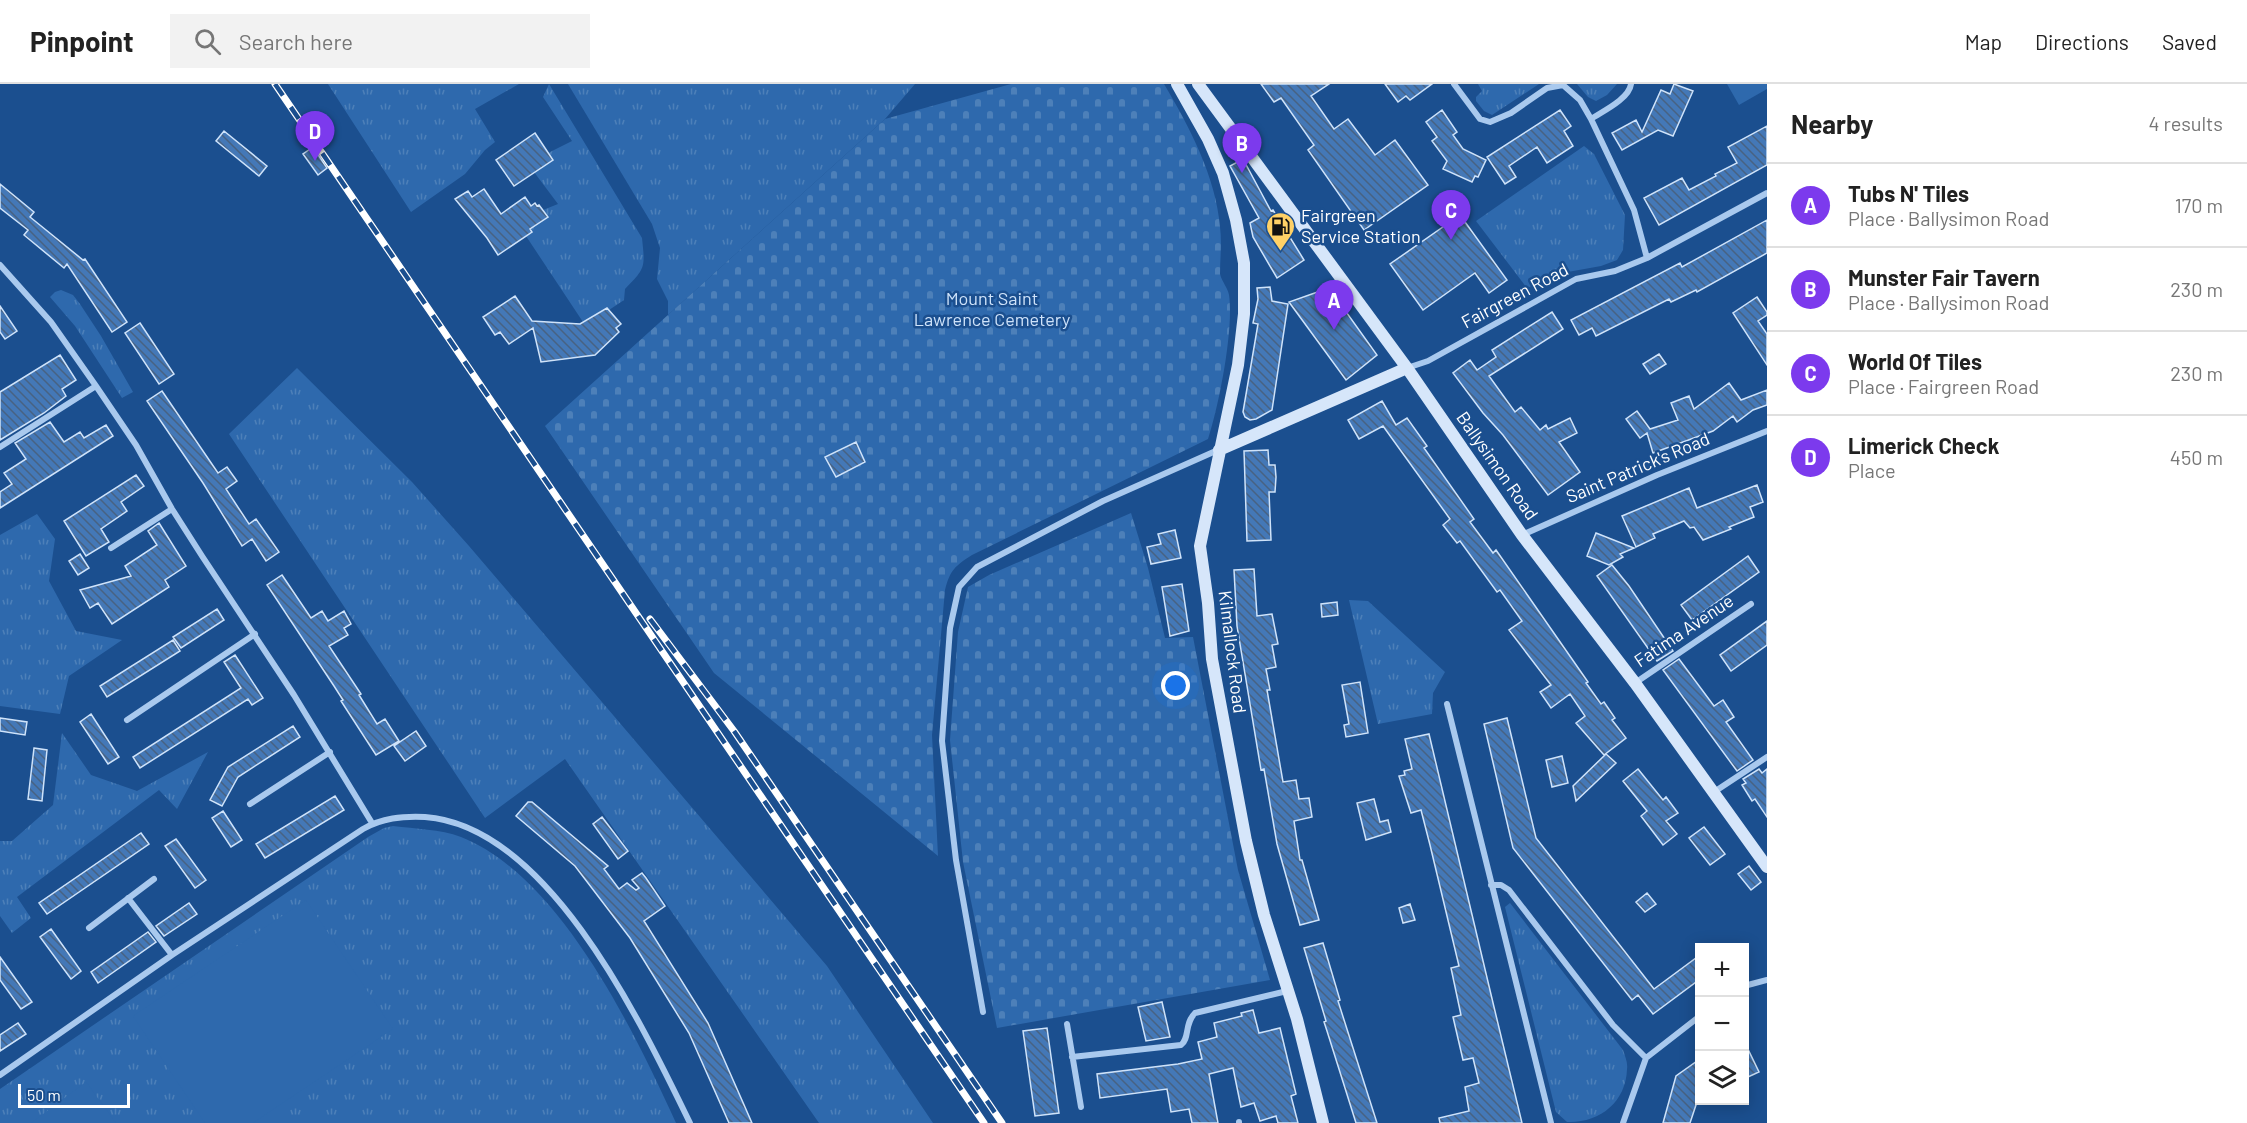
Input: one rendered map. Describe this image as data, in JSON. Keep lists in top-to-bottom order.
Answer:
{
  "streets": {
    "street": [
      "Fairgreen Road",
      "Ballysimon Road",
      "Saint Patrick's Road",
      "Fatima Avenue",
      "Kilmallock Road"
    ]
  },
  "crossings": [
    ["Fairgreen Road", "Ballysimon Road"],
    ["Ballysimon Road", "Saint Patrick's Road"],
    ["Ballysimon Road", "Fatima Avenue"]
  ],
  "parks": ["Mount Saint Lawrence Cemetery"],
  "places": {
    "fuel station": ["Fairgreen Service Station"]
  },
  "scale_bar": "50 m",
  "page": {
    "header": "Pinpoint",
    "search": "Search here",
    "nav": ["Map", "Directions", "Saved"],
    "heading": ["Nearby", "4 results"],
    "pins": [
      "D",
      "B",
      "C",
      "A"
    ],
    "list": [
      {
        "mark": "A",
        "name": "Tubs N' Tiles",
        "note": "Place · Ballysimon Road",
        "value": "170 m"
      },
      {
        "mark": "B",
        "name": "Munster Fair Tavern",
        "note": "Place · Ballysimon Road",
        "value": "230 m"
      },
      {
        "mark": "C",
        "name": "World Of Tiles",
        "note": "Place · Fairgreen Road",
        "value": "230 m"
      },
      {
        "mark": "D",
        "name": "Limerick Check",
        "note": "Place",
        "value": "450 m"
      }
    ],
    "map_buttons": ["+", "−"],
    "scale": "50 m"
  }
}
